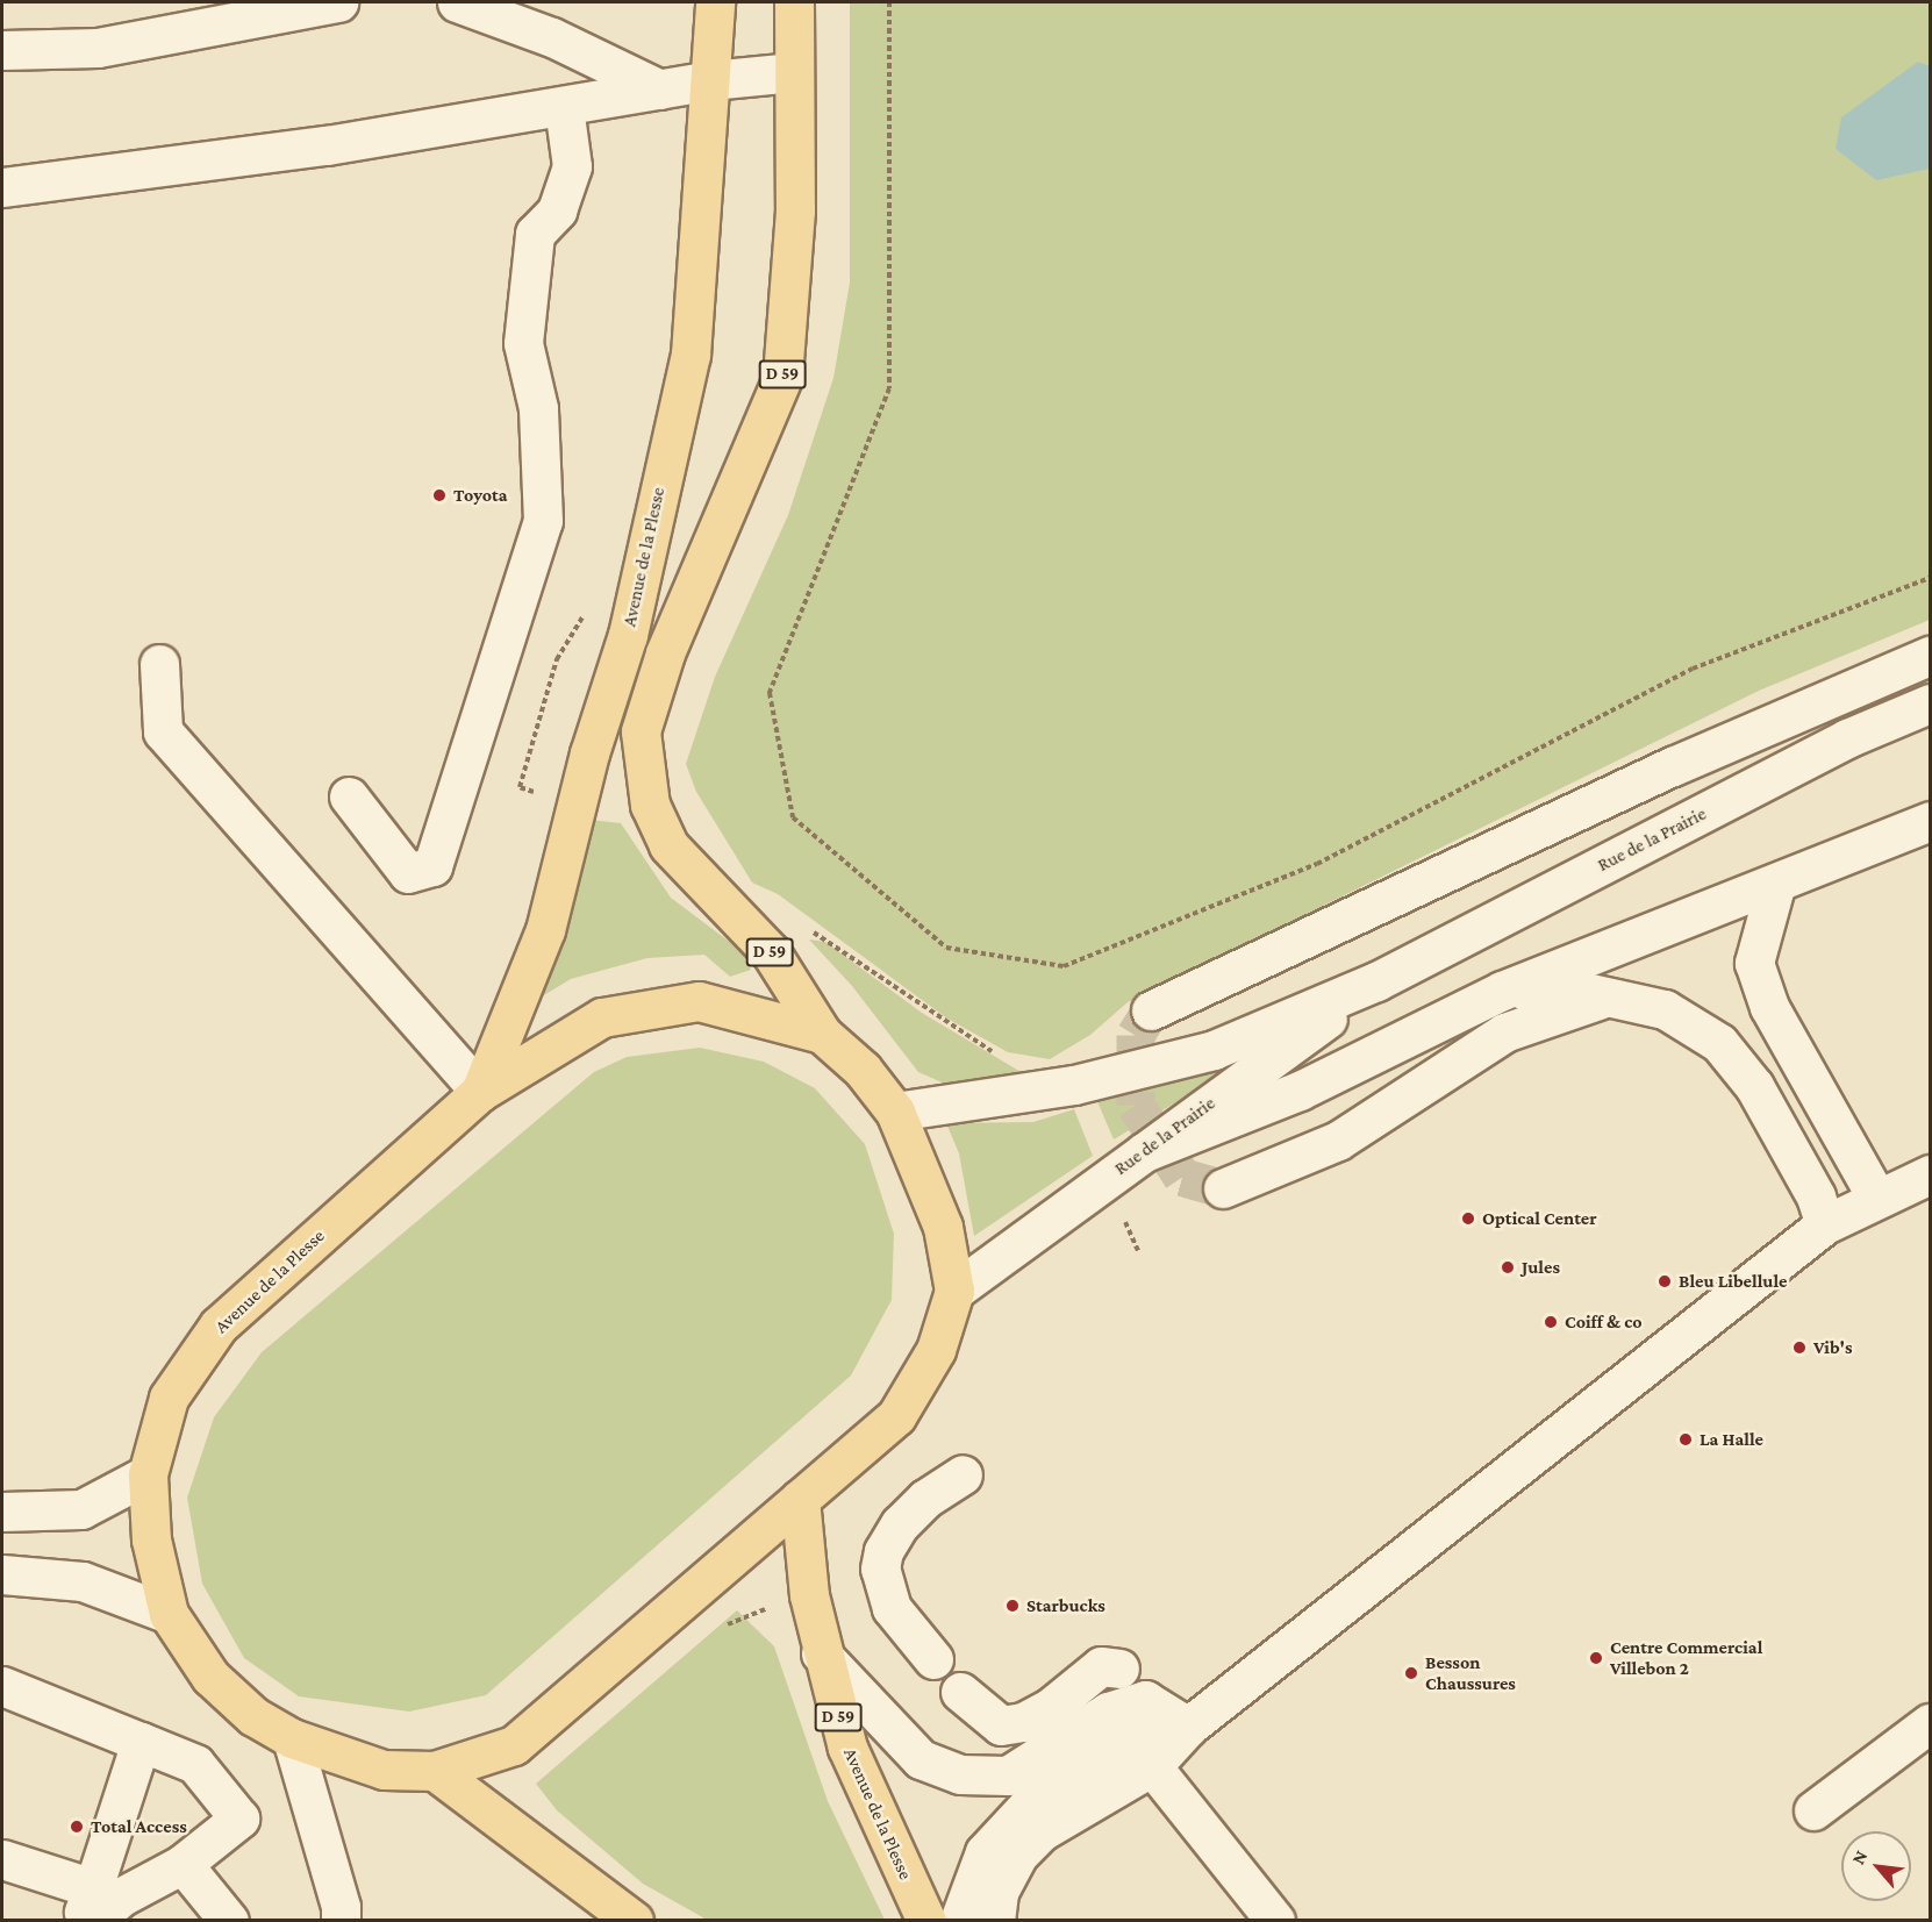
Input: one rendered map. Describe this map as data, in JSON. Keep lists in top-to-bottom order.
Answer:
{
  "streets": {
    "main road": ["D 59", "Avenue de la Plesse"],
    "street": ["Rue de la Prairie"]
  },
  "crossings": [
    ["Avenue de la Plesse", "Rue de la Prairie"]
  ],
  "places": [
    "Toyota",
    "Optical Center",
    "Jules",
    "Bleu Libellule",
    "Coiff & co",
    "Vib's",
    "La Halle",
    "Starbucks",
    "Centre Commercial Villebon 2",
    "Besson Chaussures",
    "Total Access"
  ],
  "north": "top left"
}
